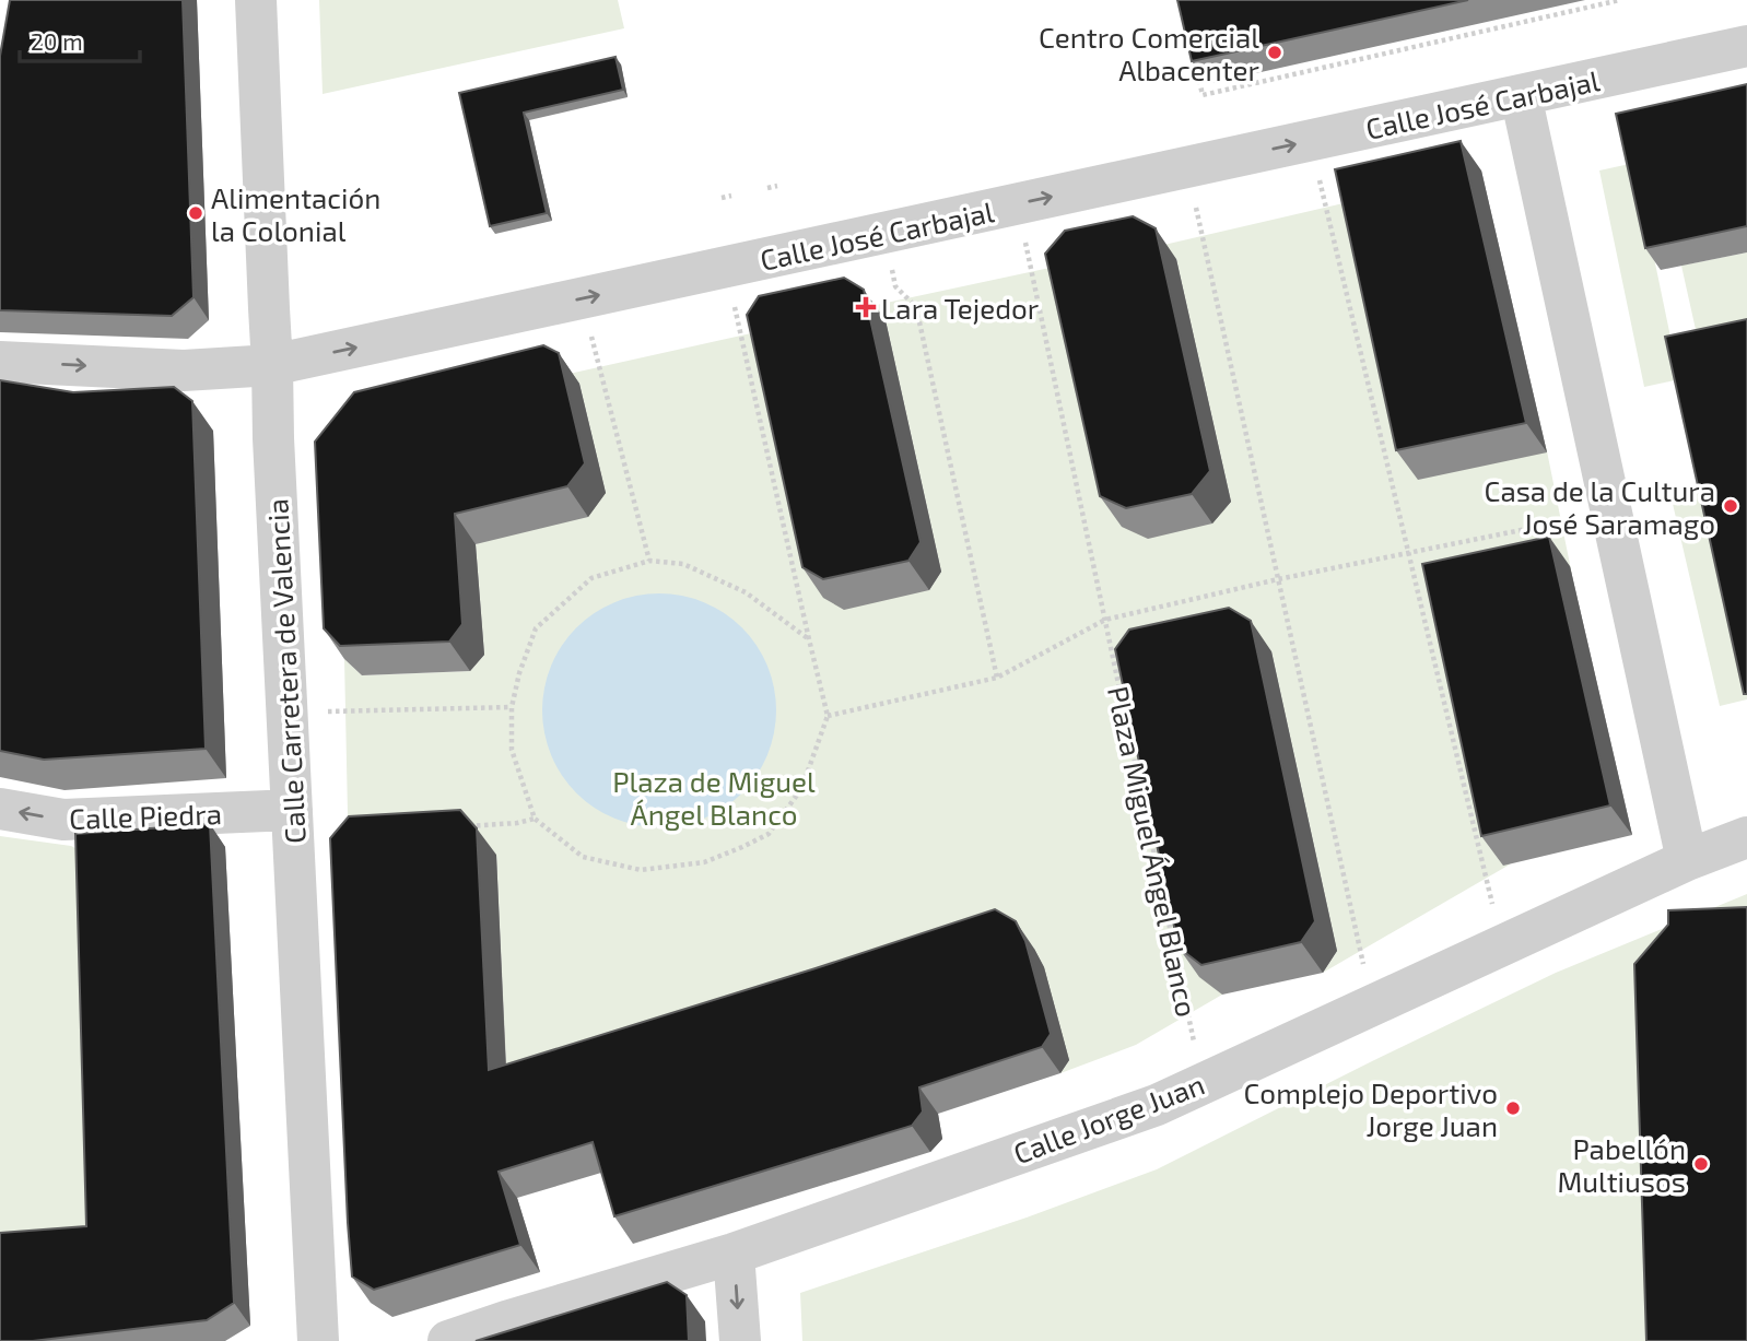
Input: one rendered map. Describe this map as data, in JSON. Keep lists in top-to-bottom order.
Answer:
{
  "streets": {
    "street": [
      "Calle José Carbajal",
      "Calle Carretera de Valencia",
      "Calle Piedra",
      "Calle Jorge Juan"
    ],
    "path": ["Plaza Miguel Ángel Blanco"]
  },
  "crossings": [
    ["Calle José Carbajal", "Calle Carretera de Valencia"],
    ["Calle Carretera de Valencia", "Calle Piedra"],
    ["Plaza Miguel Ángel Blanco", "Calle Jorge Juan"]
  ],
  "one_way": ["Calle José Carbajal", "Calle Piedra"],
  "parks": ["Plaza de Miguel Ángel Blanco"],
  "places": {
    "other": [
      "Centro Comercial Albacenter",
      "Alimentación la Colonial",
      "Casa de la Cultura José Saramago",
      "Complejo Deportivo Jorge Juan",
      "Pabellón Multiusos"
    ],
    "health": ["Lara Tejedor"]
  },
  "scale_bar": "20 m"
}
